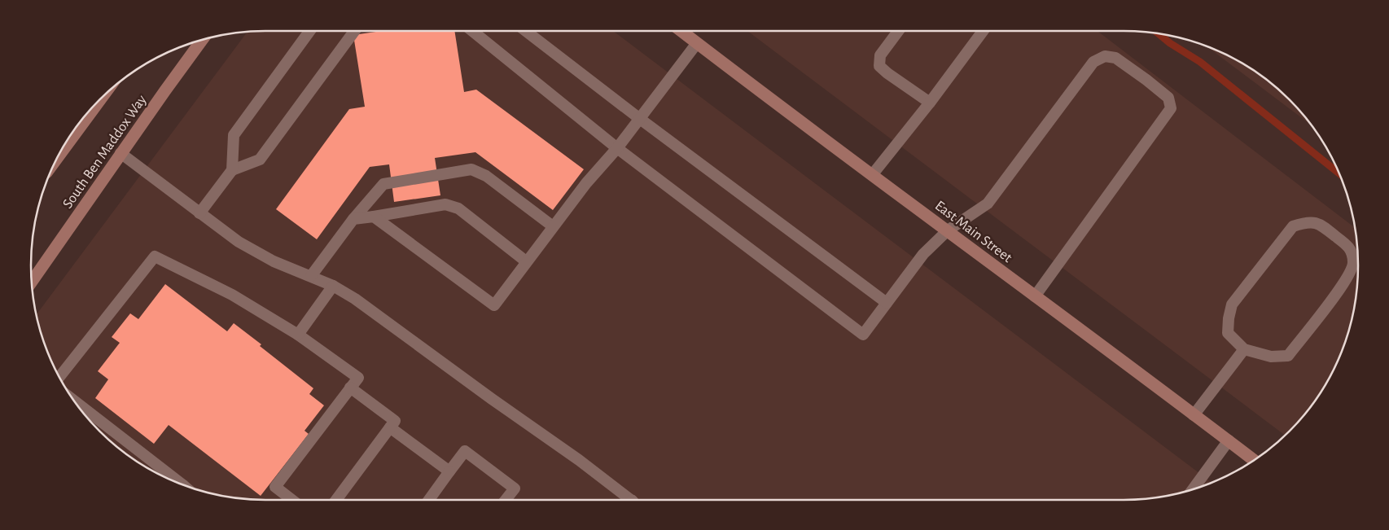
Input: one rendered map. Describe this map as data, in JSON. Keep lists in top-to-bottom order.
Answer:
{
  "streets": {
    "street": ["South Ben Maddox Way", "East Main Street"]
  }
}
